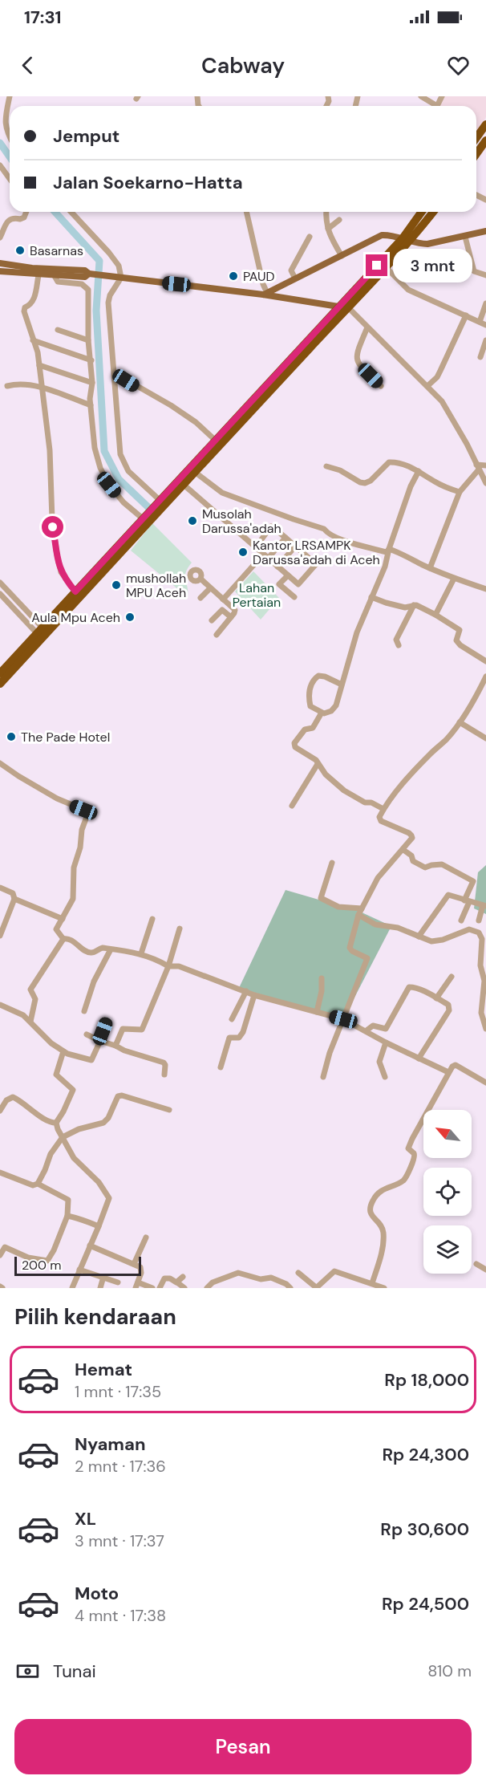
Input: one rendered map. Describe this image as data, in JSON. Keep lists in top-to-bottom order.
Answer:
{
  "parks": ["Lahan Pertaian"],
  "places": [
    "Basarnas",
    "PAUD",
    "Musolah Darussa'adah",
    "Kantor LRSAMPK Darussa'adah di Aceh",
    "mushollah MPU Aceh",
    "Aula Mpu Aceh",
    "The Pade Hotel"
  ],
  "scale_bar": "200 m",
  "north": "top left",
  "page": {
    "status": "17:31",
    "header": "Cabway",
    "banner": ["Jemput", "Jalan Soekarno-Hatta"],
    "bubble": "3 mnt",
    "scale": "200 m",
    "heading": "Pilih kendaraan",
    "list": [
      {
        "name": "Hemat",
        "note": "1 mnt · 17:35",
        "value": "Rp 18,000"
      },
      {
        "name": "Nyaman",
        "note": "2 mnt · 17:36",
        "value": "Rp 24,300"
      },
      {
        "name": "XL",
        "note": "3 mnt · 17:37",
        "value": "Rp 30,600"
      },
      {
        "name": "Moto",
        "note": "4 mnt · 17:38",
        "value": "Rp 24,500"
      }
    ],
    "pay": ["Tunai", "810 m"],
    "buttons": "Pesan"
  }
}
